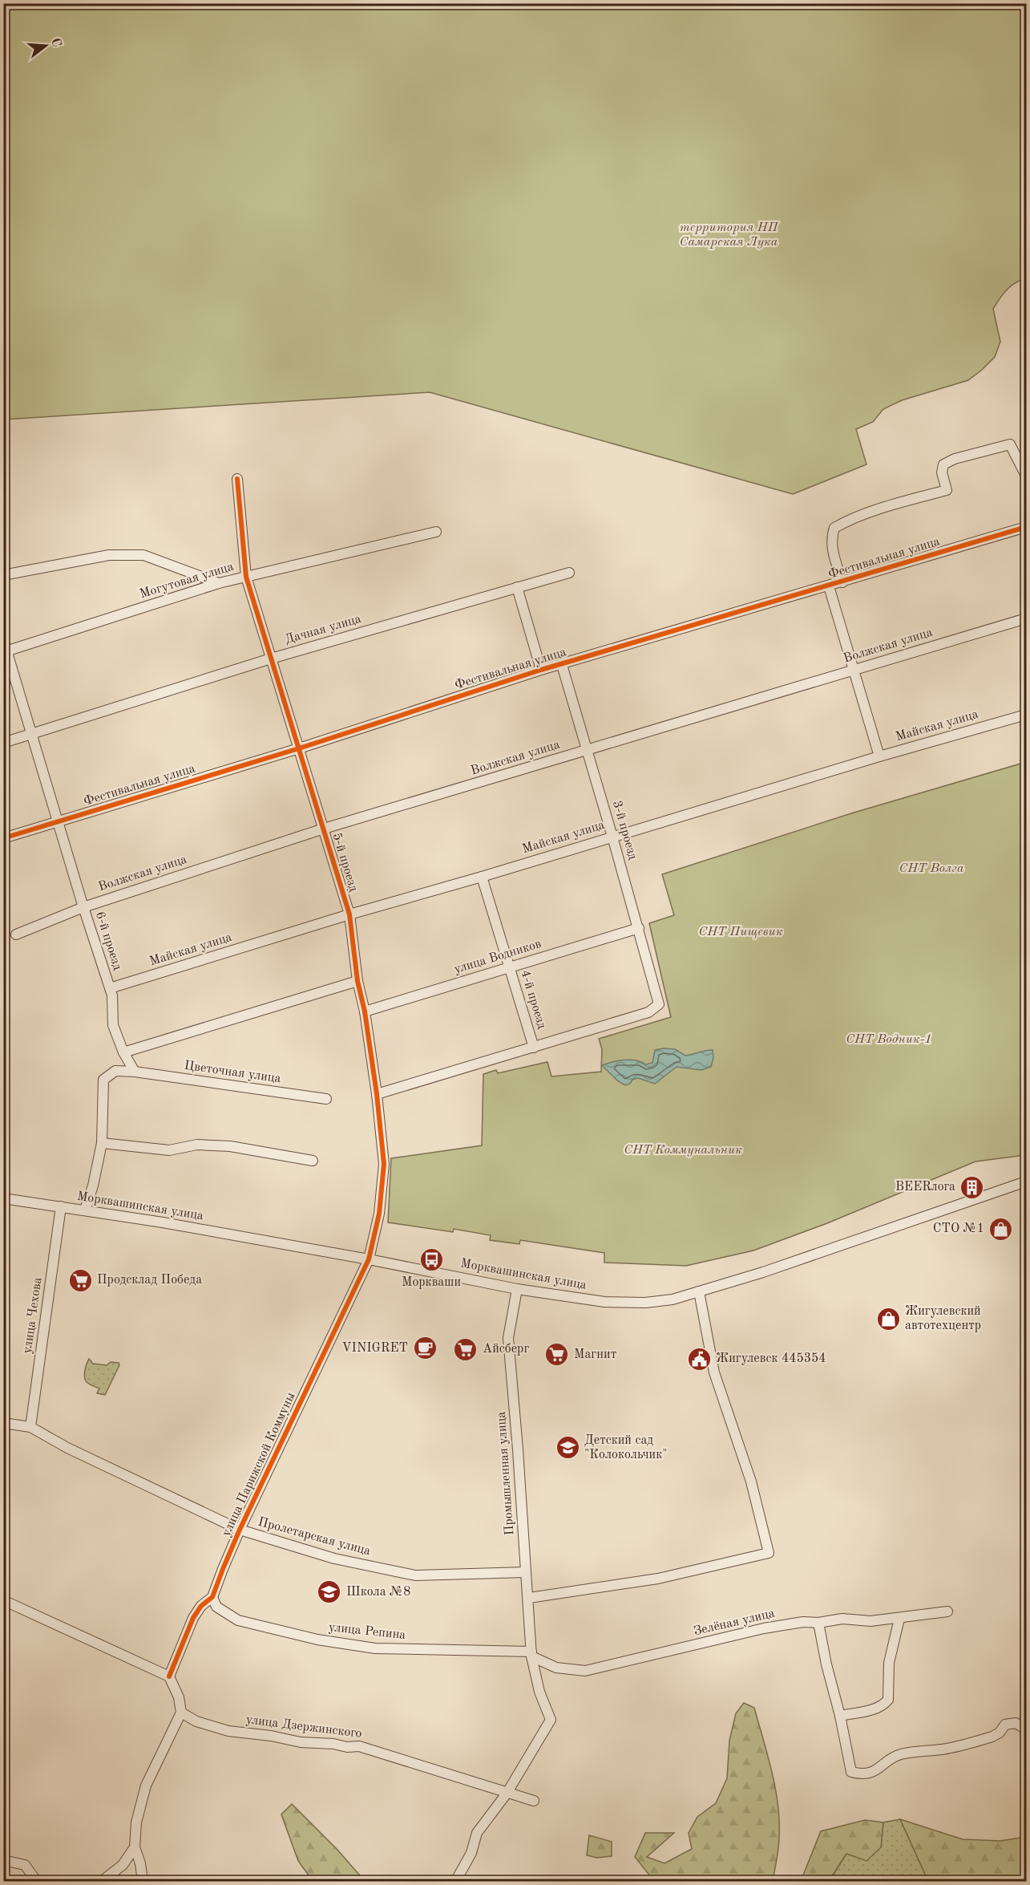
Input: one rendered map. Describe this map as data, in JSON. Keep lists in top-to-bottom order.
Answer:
{
  "streets": {
    "street": [
      "Фестивальная улица",
      "Могутовая улица",
      "Дачная улица",
      "Волжская улица",
      "Майская улица",
      "3-й проезд",
      "5-й проезд",
      "6-й проезд",
      "улица Водников",
      "4-й проезд",
      "Цветочная улица",
      "Морквашинская улица",
      "улица Чехова",
      "улица Парижской Коммуны",
      "Промышленная улица",
      "Пролетарская улица",
      "Зелёная улица",
      "улица Репина",
      "улица Дзержинского"
    ]
  },
  "crossings": [
    ["Фестивальная улица", "3-й проезд"],
    ["Фестивальная улица", "5-й проезд"],
    ["Фестивальная улица", "6-й проезд"],
    ["Могутовая улица", "5-й проезд"],
    ["Могутовая улица", "6-й проезд"],
    ["Дачная улица", "5-й проезд"],
    ["Дачная улица", "6-й проезд"],
    ["Волжская улица", "3-й проезд"],
    ["Волжская улица", "5-й проезд"],
    ["Волжская улица", "6-й проезд"],
    ["Майская улица", "3-й проезд"],
    ["Майская улица", "5-й проезд"],
    ["Майская улица", "6-й проезд"],
    ["Майская улица", "4-й проезд"],
    ["3-й проезд", "улица Водников"],
    ["3-й проезд", "4-й проезд"],
    ["5-й проезд", "улица Водников"],
    ["5-й проезд", "Морквашинская улица"],
    ["5-й проезд", "улица Парижской Коммуны"],
    ["6-й проезд", "Цветочная улица"],
    ["улица Водников", "4-й проезд"],
    ["Морквашинская улица", "улица Чехова"],
    ["Морквашинская улица", "улица Парижской Коммуны"],
    ["Морквашинская улица", "Промышленная улица"],
    ["улица Чехова", "Пролетарская улица"],
    ["улица Парижской Коммуны", "Пролетарская улица"],
    ["улица Парижской Коммуны", "улица Репина"],
    ["Промышленная улица", "Пролетарская улица"],
    ["Промышленная улица", "Зелёная улица"],
    ["Промышленная улица", "улица Репина"],
    ["Промышленная улица", "улица Дзержинского"],
    ["Зелёная улица", "улица Репина"]
  ],
  "parks": [
    "территория НП Самарская Лука",
    "СНТ Волга",
    "СНТ Пищевик",
    "СНТ Водник-1",
    "СНТ Коммунальник"
  ],
  "places": {
    "building": ["BEERлога"],
    "shop": ["СТО №1", "Жигулевский автотехцентр"],
    "bus stop": ["Моркваши"],
    "supermarket": ["Продсклад Победа", "Айсберг", "Магнит"],
    "cafe": ["VINIGRET"],
    "public building": ["Жигулевск 445354"],
    "school or university": ["Детский сад \"Колокольчик\"", "Школа №8"]
  },
  "north": "right"
}
